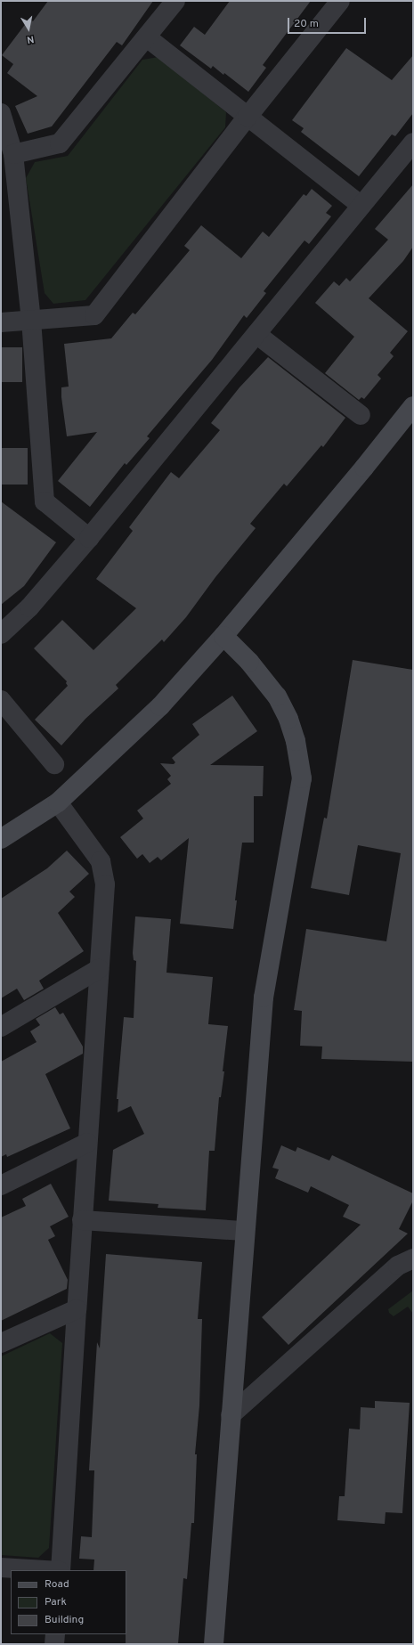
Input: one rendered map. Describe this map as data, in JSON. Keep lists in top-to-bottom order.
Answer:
{
  "legend": ["Road", "Park", "Building"],
  "scale_bar": "20 m",
  "north": "bottom"
}
